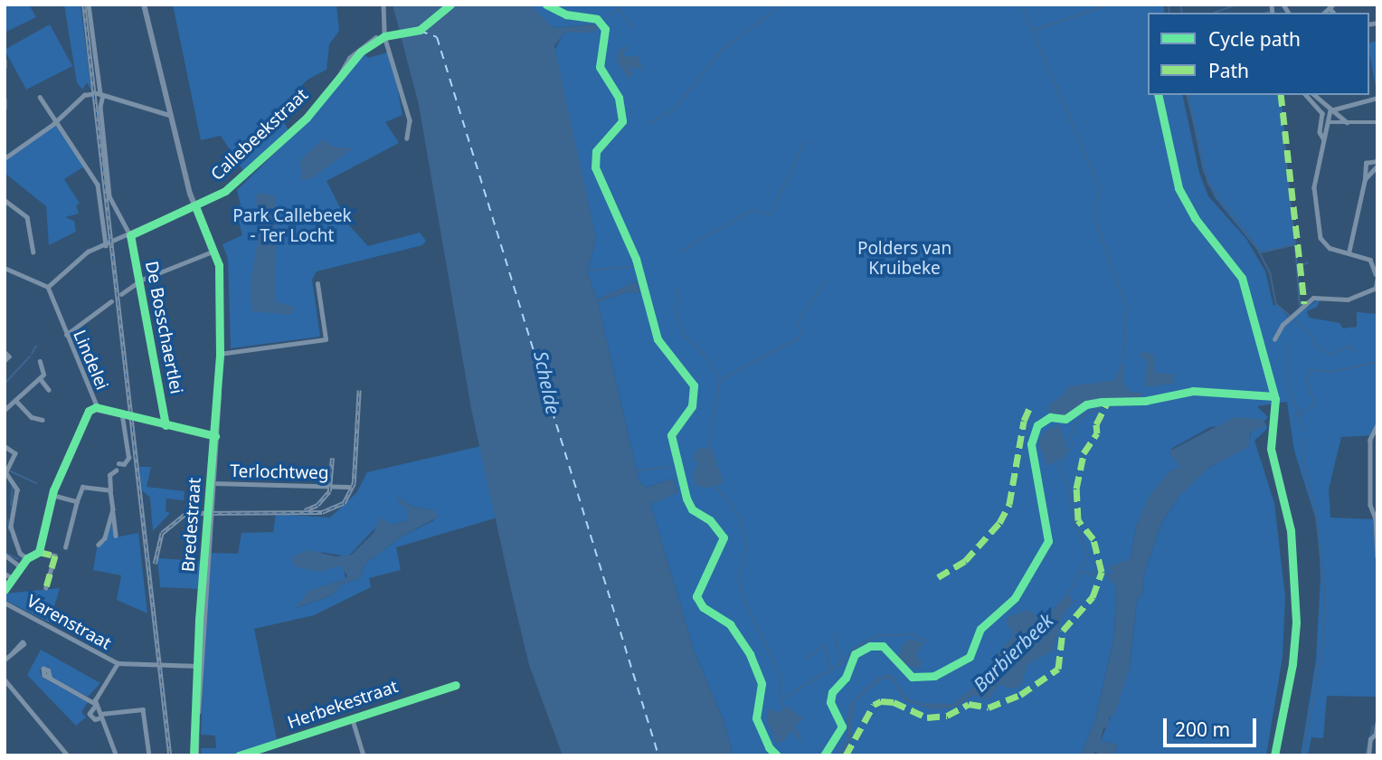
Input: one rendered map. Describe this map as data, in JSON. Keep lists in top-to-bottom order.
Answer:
{
  "streets": {
    "main road": ["Bredestraat"],
    "street": [
      "Callebeekstraat",
      "De Bosschaertlei",
      "Lindelei",
      "Terlochtweg",
      "Varenstraat",
      "Herbekestraat"
    ]
  },
  "crossings": [
    ["Callebeekstraat", "De Bosschaertlei"],
    ["Callebeekstraat", "Lindelei"],
    ["Callebeekstraat", "Bredestraat"],
    ["De Bosschaertlei", "Lindelei"],
    ["Lindelei", "Bredestraat"],
    ["Terlochtweg", "Bredestraat"],
    ["Bredestraat", "Varenstraat"]
  ],
  "water": ["Schelde", "Barbierbeek"],
  "parks": ["Park Callebeek - Ter Locht", "Polders van Kruibeke"],
  "legend": ["Cycle path", "Path"],
  "scale_bar": "200 m"
}
